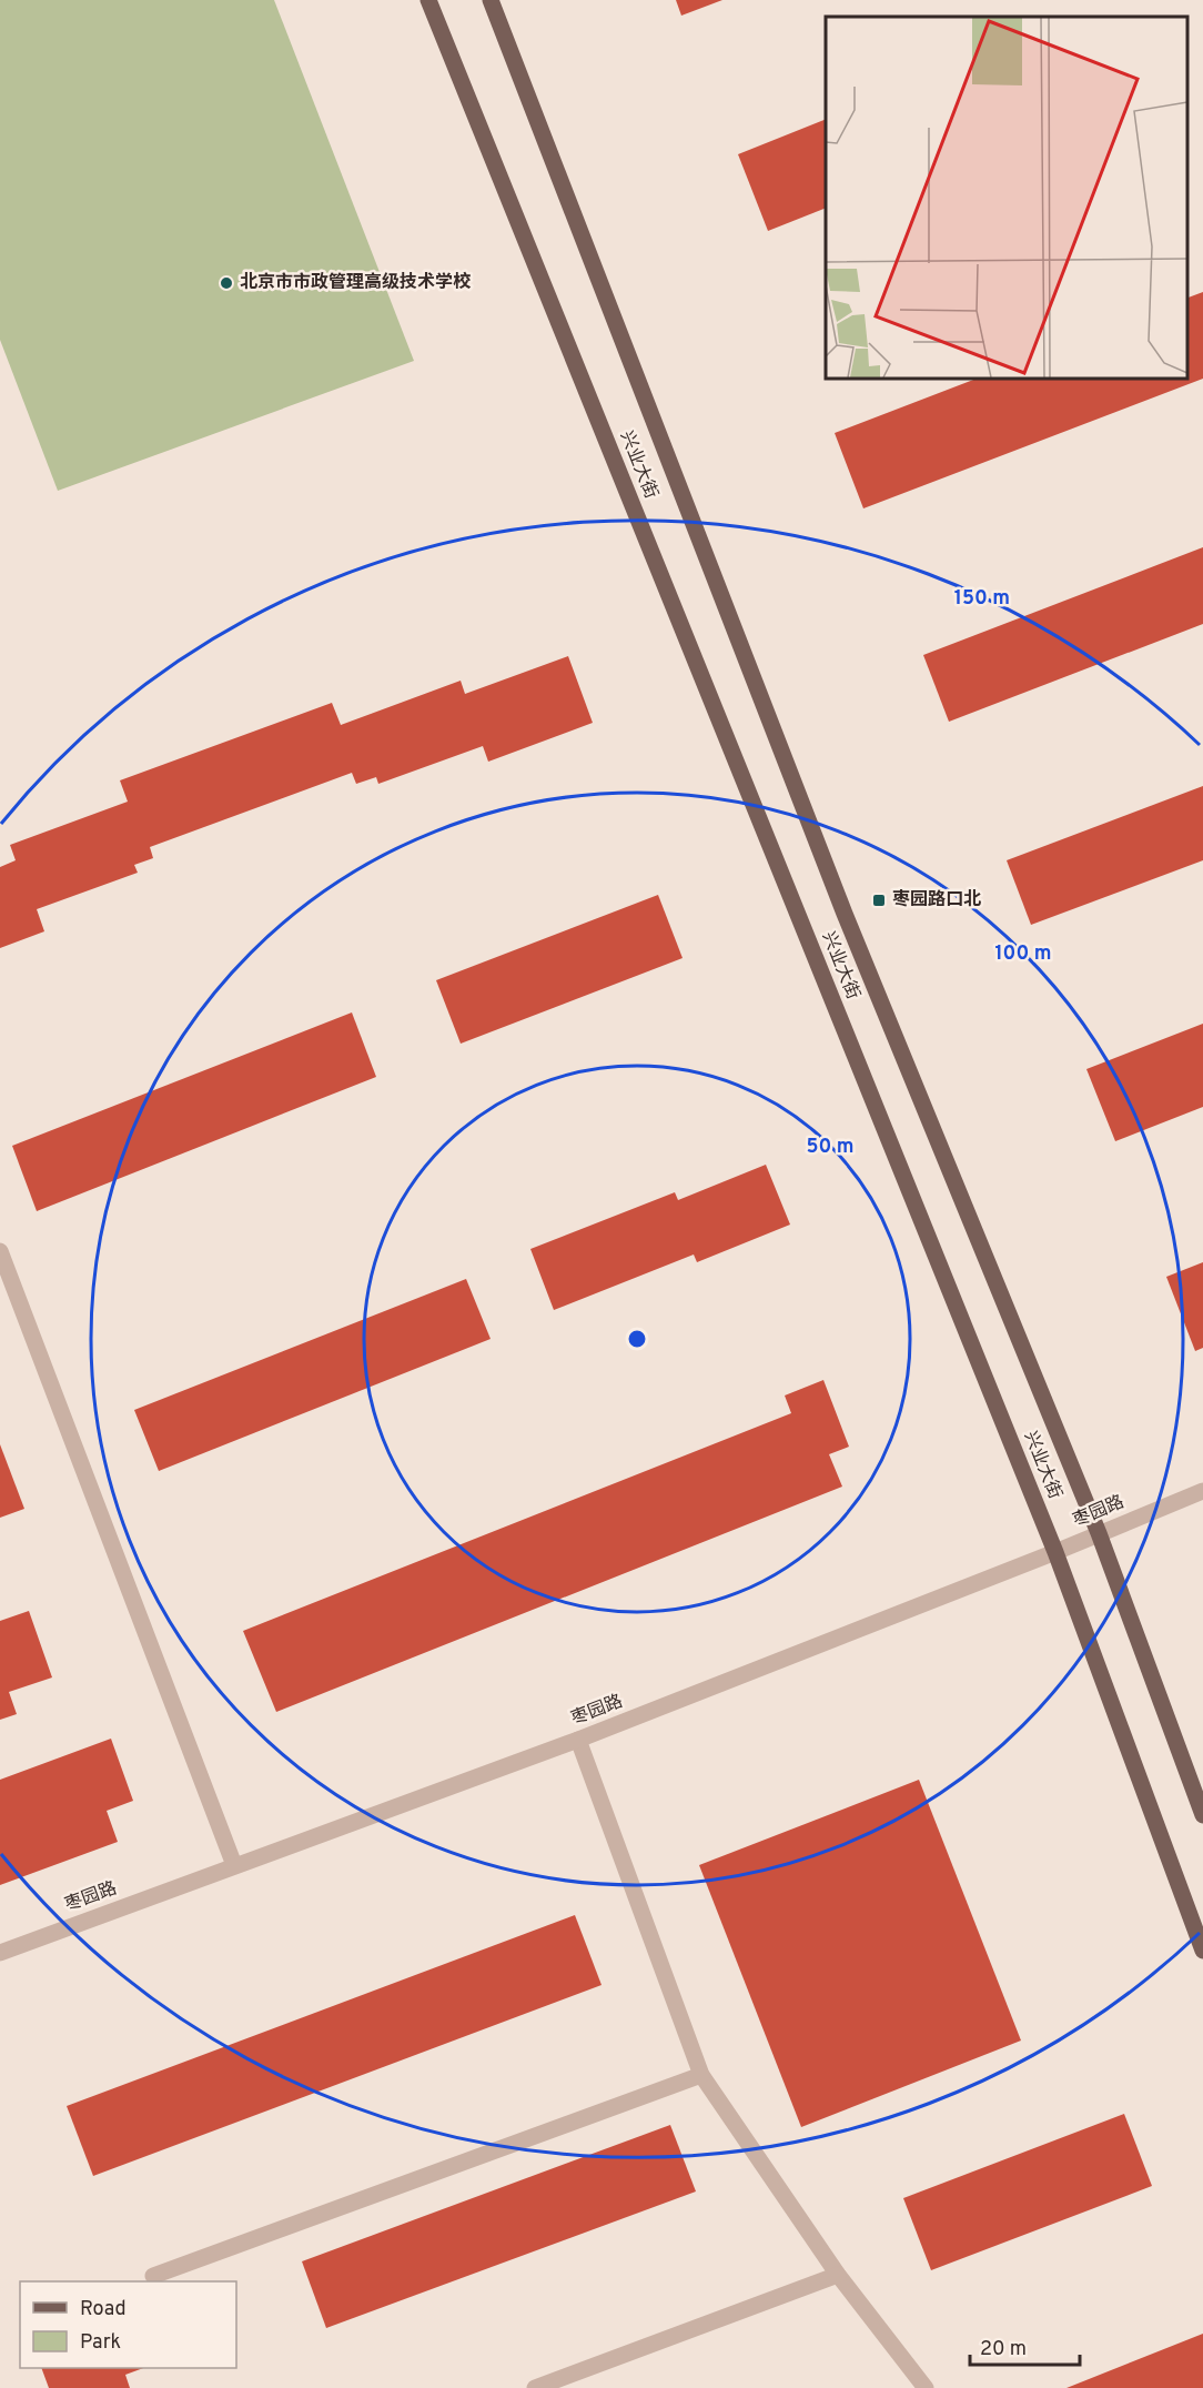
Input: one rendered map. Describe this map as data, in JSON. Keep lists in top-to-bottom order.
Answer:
{
  "streets": {
    "main road": ["兴业大街"],
    "street": ["枣园路"]
  },
  "crossings": [
    ["兴业大街", "枣园路"]
  ],
  "places": {
    "other": ["北京市市政管理高级技术学校"],
    "transit": ["枣园路口北"]
  },
  "legend": ["Road", "Park"],
  "scale_bar": "20 m",
  "rings": ["150 m", "100 m", "50 m"]
}
